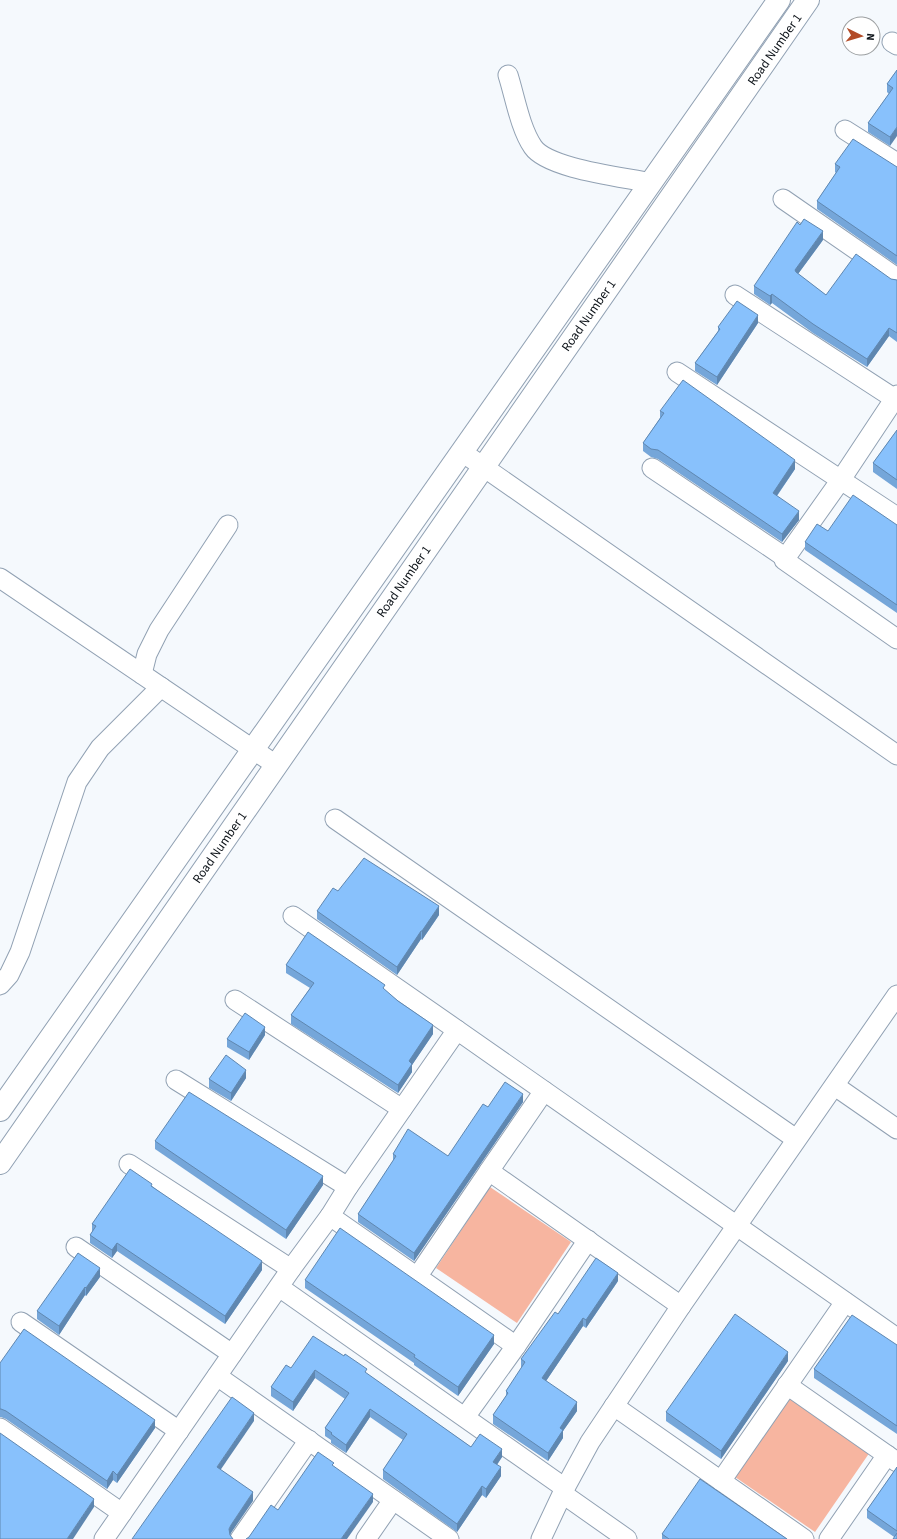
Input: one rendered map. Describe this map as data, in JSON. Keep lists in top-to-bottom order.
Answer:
{
  "streets": {
    "street": ["Road Number 1"]
  },
  "north": "right"
}
